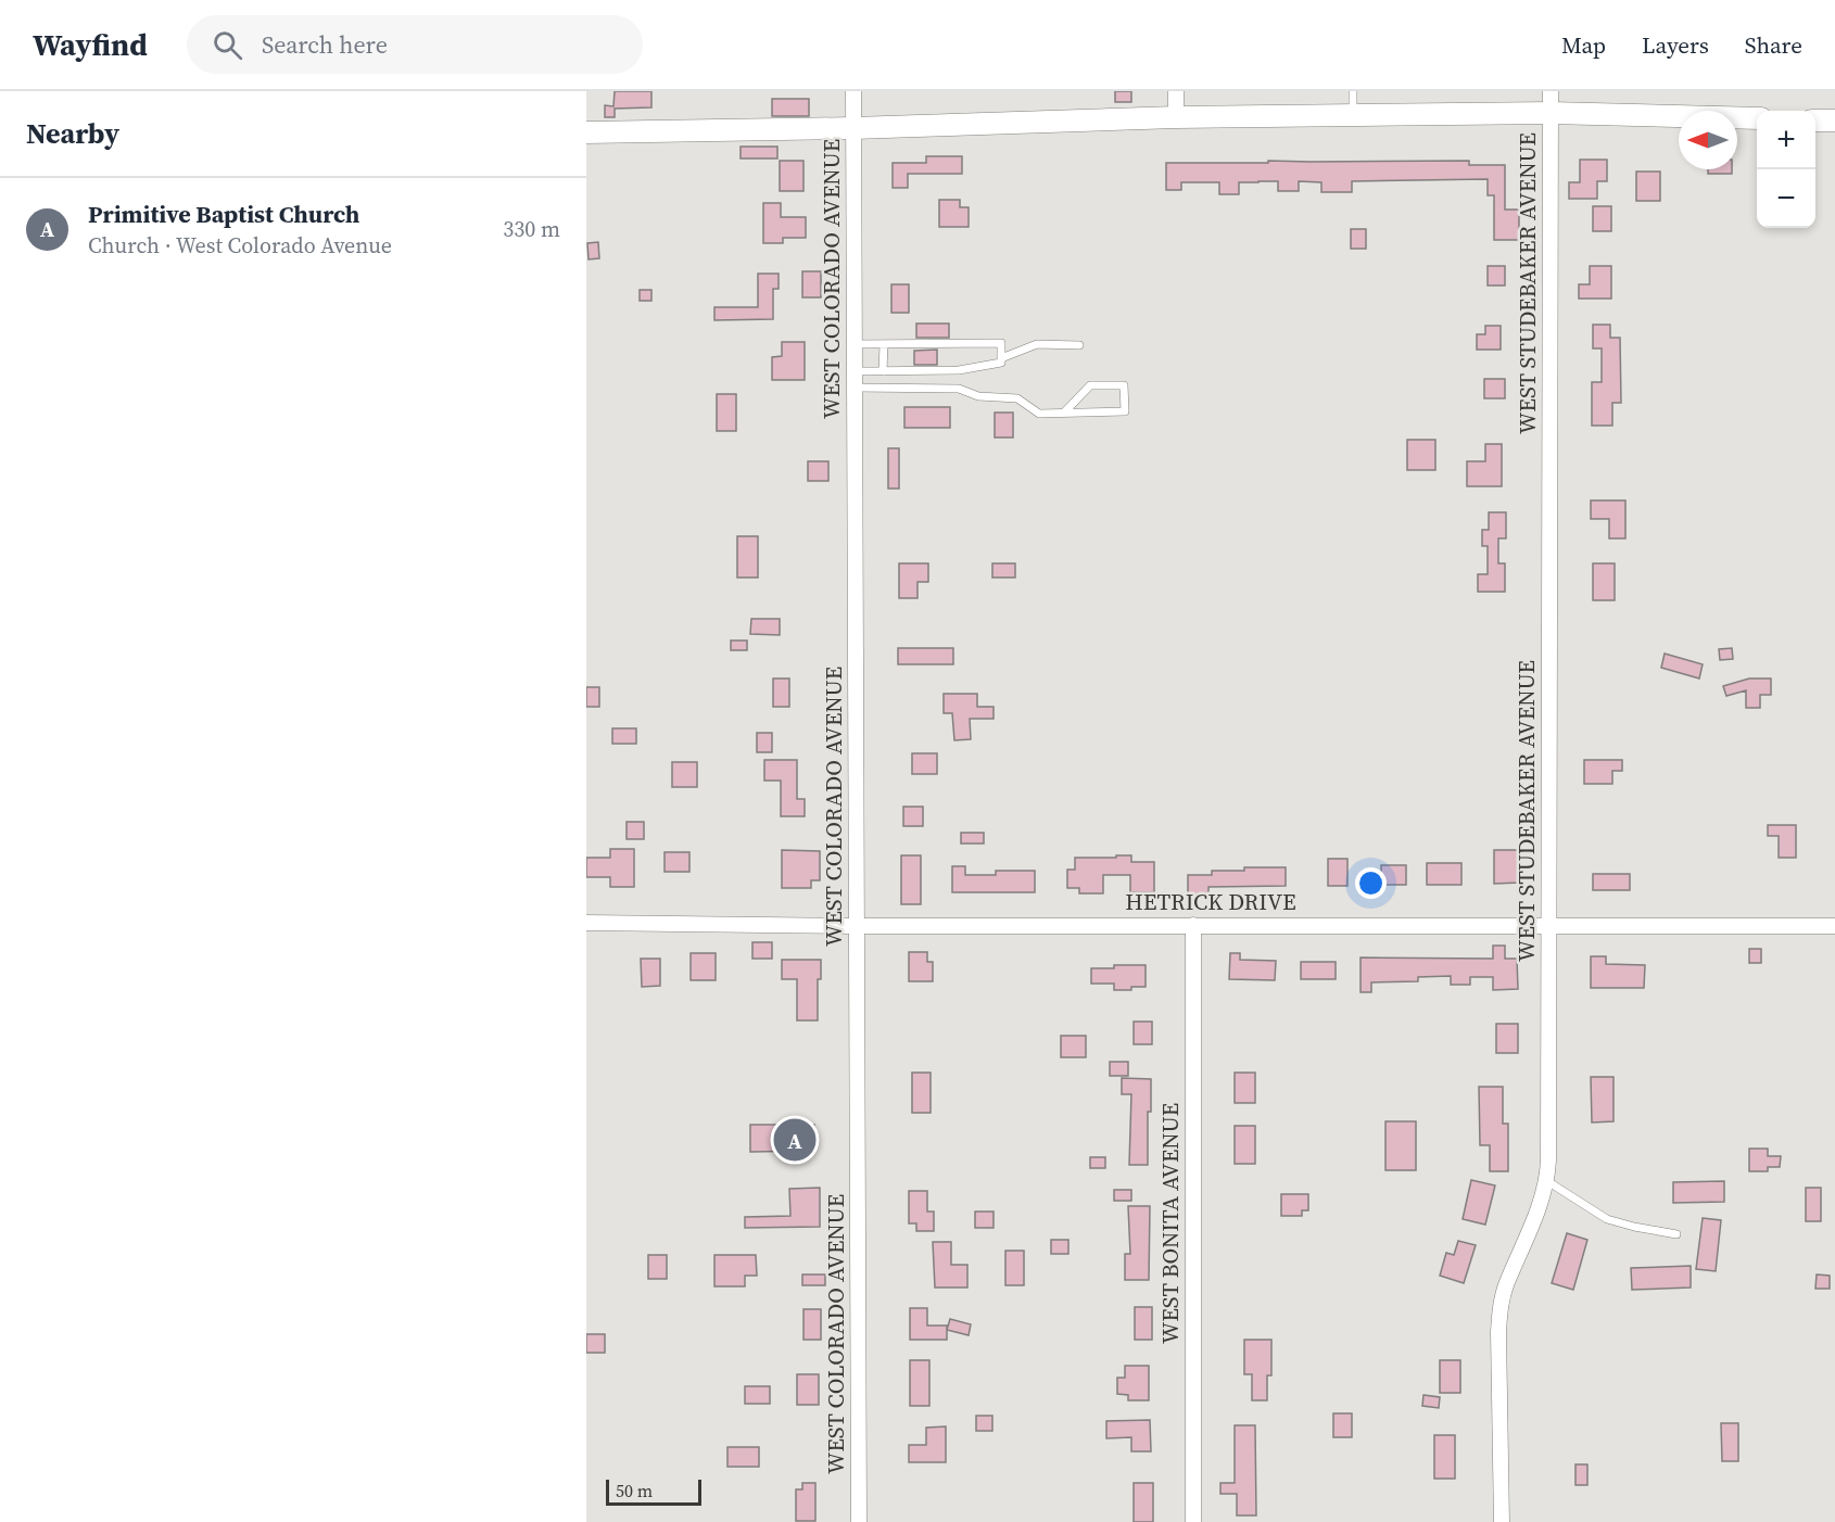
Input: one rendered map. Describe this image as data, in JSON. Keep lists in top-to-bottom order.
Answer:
{
  "streets": {
    "street": [
      "WEST COLORADO AVENUE",
      "WEST STUDEBAKER AVENUE",
      "HETRICK DRIVE",
      "WEST BONITA AVENUE"
    ]
  },
  "crossings": [
    ["WEST COLORADO AVENUE", "HETRICK DRIVE"],
    ["WEST STUDEBAKER AVENUE", "HETRICK DRIVE"],
    ["HETRICK DRIVE", "WEST BONITA AVENUE"]
  ],
  "scale_bar": "50 m",
  "north": "left",
  "page": {
    "header": "Wayfind",
    "search": "Search here",
    "nav": ["Map", "Layers", "Share"],
    "heading": "Nearby",
    "map_buttons": ["+", "−"],
    "list": [
      {
        "mark": "A",
        "name": "Primitive Baptist Church",
        "note": "Church · West Colorado Avenue",
        "value": "330 m"
      }
    ],
    "pins": "A",
    "scale": "50 m"
  }
}
